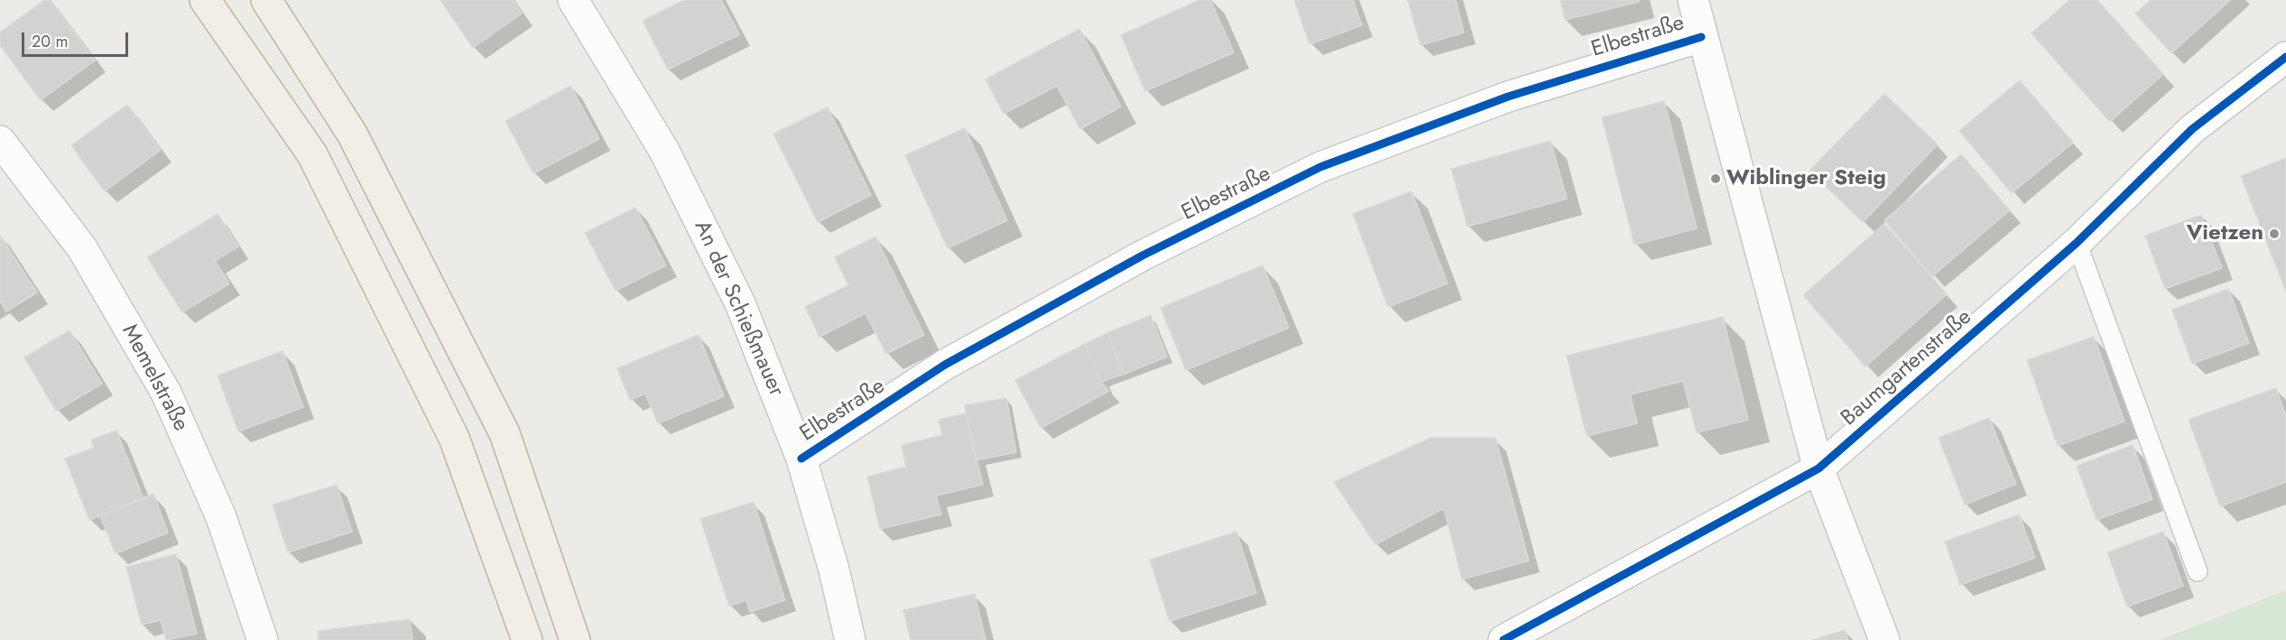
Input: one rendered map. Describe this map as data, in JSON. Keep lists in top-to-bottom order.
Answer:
{
  "streets": {
    "street": [
      "Elbestraße",
      "An der Schießmauer",
      "Baumgartenstraße",
      "Memelstraße"
    ]
  },
  "crossings": [
    ["Elbestraße", "An der Schießmauer"]
  ],
  "places": ["Wiblinger Steig", "Vietzen"],
  "scale_bar": "20 m"
}
